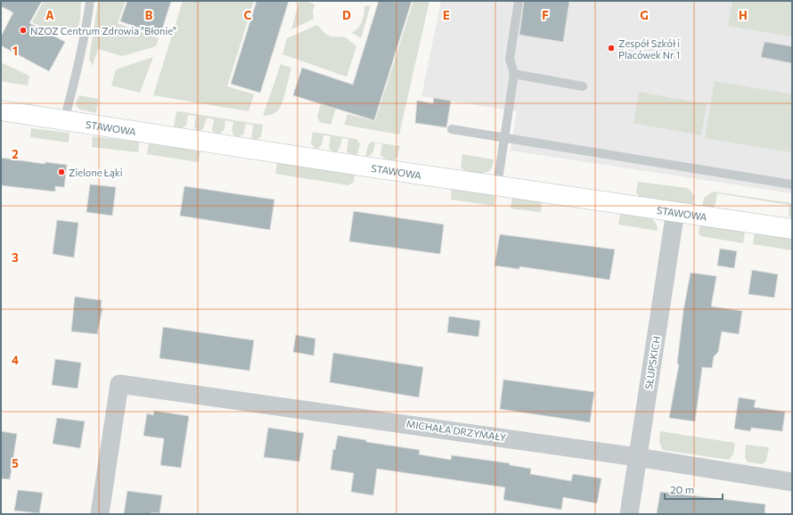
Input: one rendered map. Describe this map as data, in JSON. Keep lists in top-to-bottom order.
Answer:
{
  "streets": {
    "street": ["STAWOWA", "SŁUPSKICH", "MICHAŁA DRZYMAŁY"]
  },
  "crossings": [
    ["STAWOWA", "SŁUPSKICH"],
    ["SŁUPSKICH", "MICHAŁA DRZYMAŁY"]
  ],
  "places": ["NZOZ Centrum Zdrowia \"Błonie\"", "Zespół Szkół i Placówek Nr 1", "Zielone Łąki"],
  "scale_bar": "20 m",
  "grid": {
    "columns": [
      "A",
      "B",
      "C",
      "D",
      "E",
      "F",
      "G",
      "H"
    ],
    "rows": [
      "1",
      "2",
      "3",
      "4",
      "5"
    ]
  }
}
